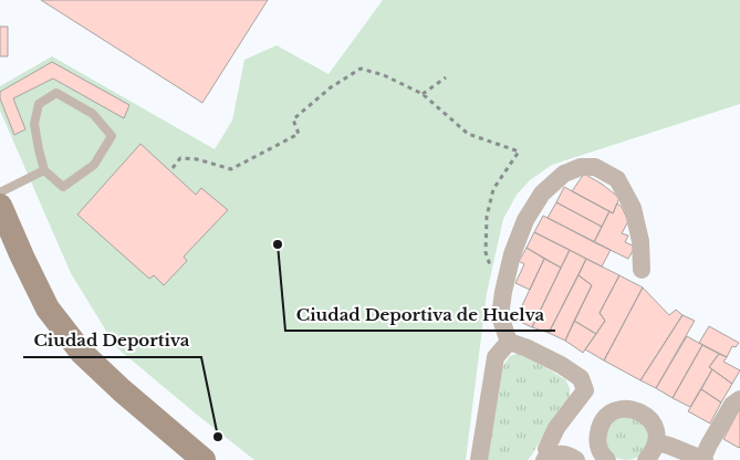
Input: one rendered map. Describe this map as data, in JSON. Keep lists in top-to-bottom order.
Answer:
{
  "places": ["Ciudad Deportiva de Huelva", "Ciudad Deportiva"]
}
